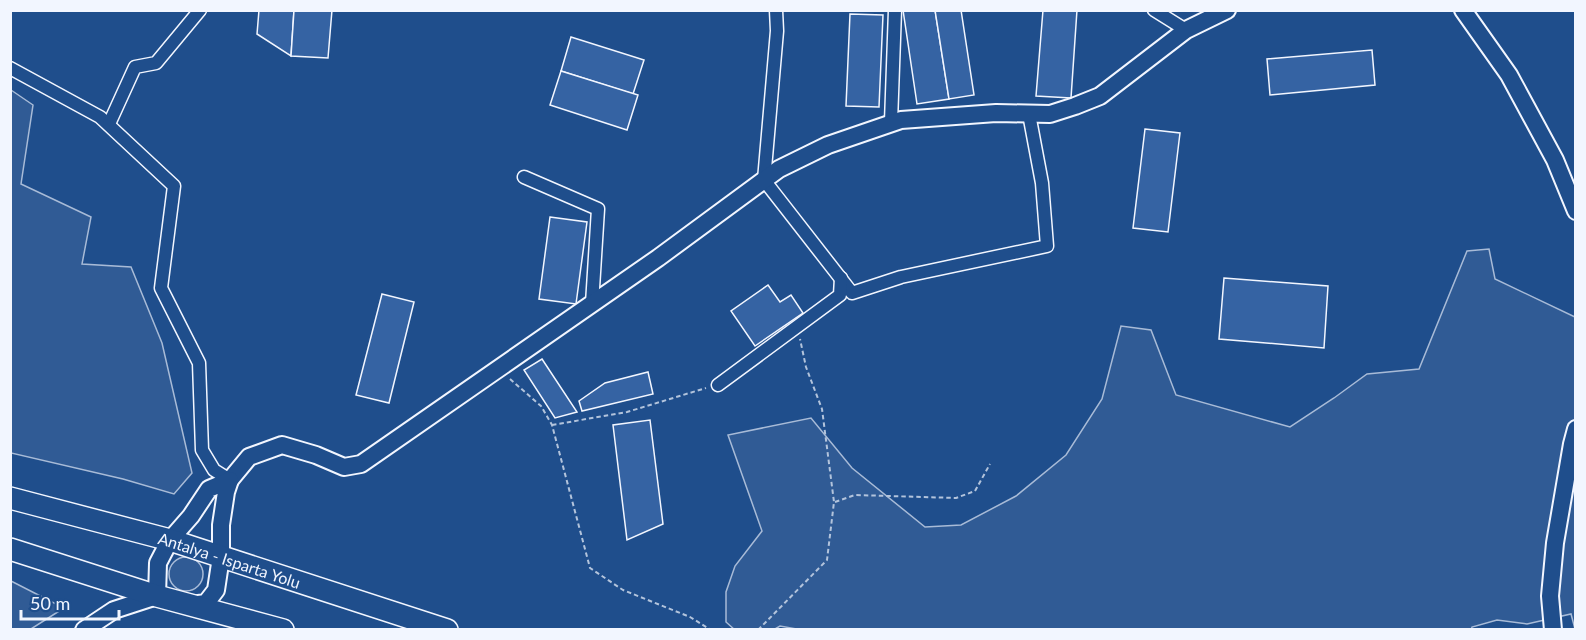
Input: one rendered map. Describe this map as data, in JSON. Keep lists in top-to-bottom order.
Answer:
{
  "streets": {
    "highway": ["Antalya - Isparta Yolu"]
  },
  "scale_bar": "50 m"
}
